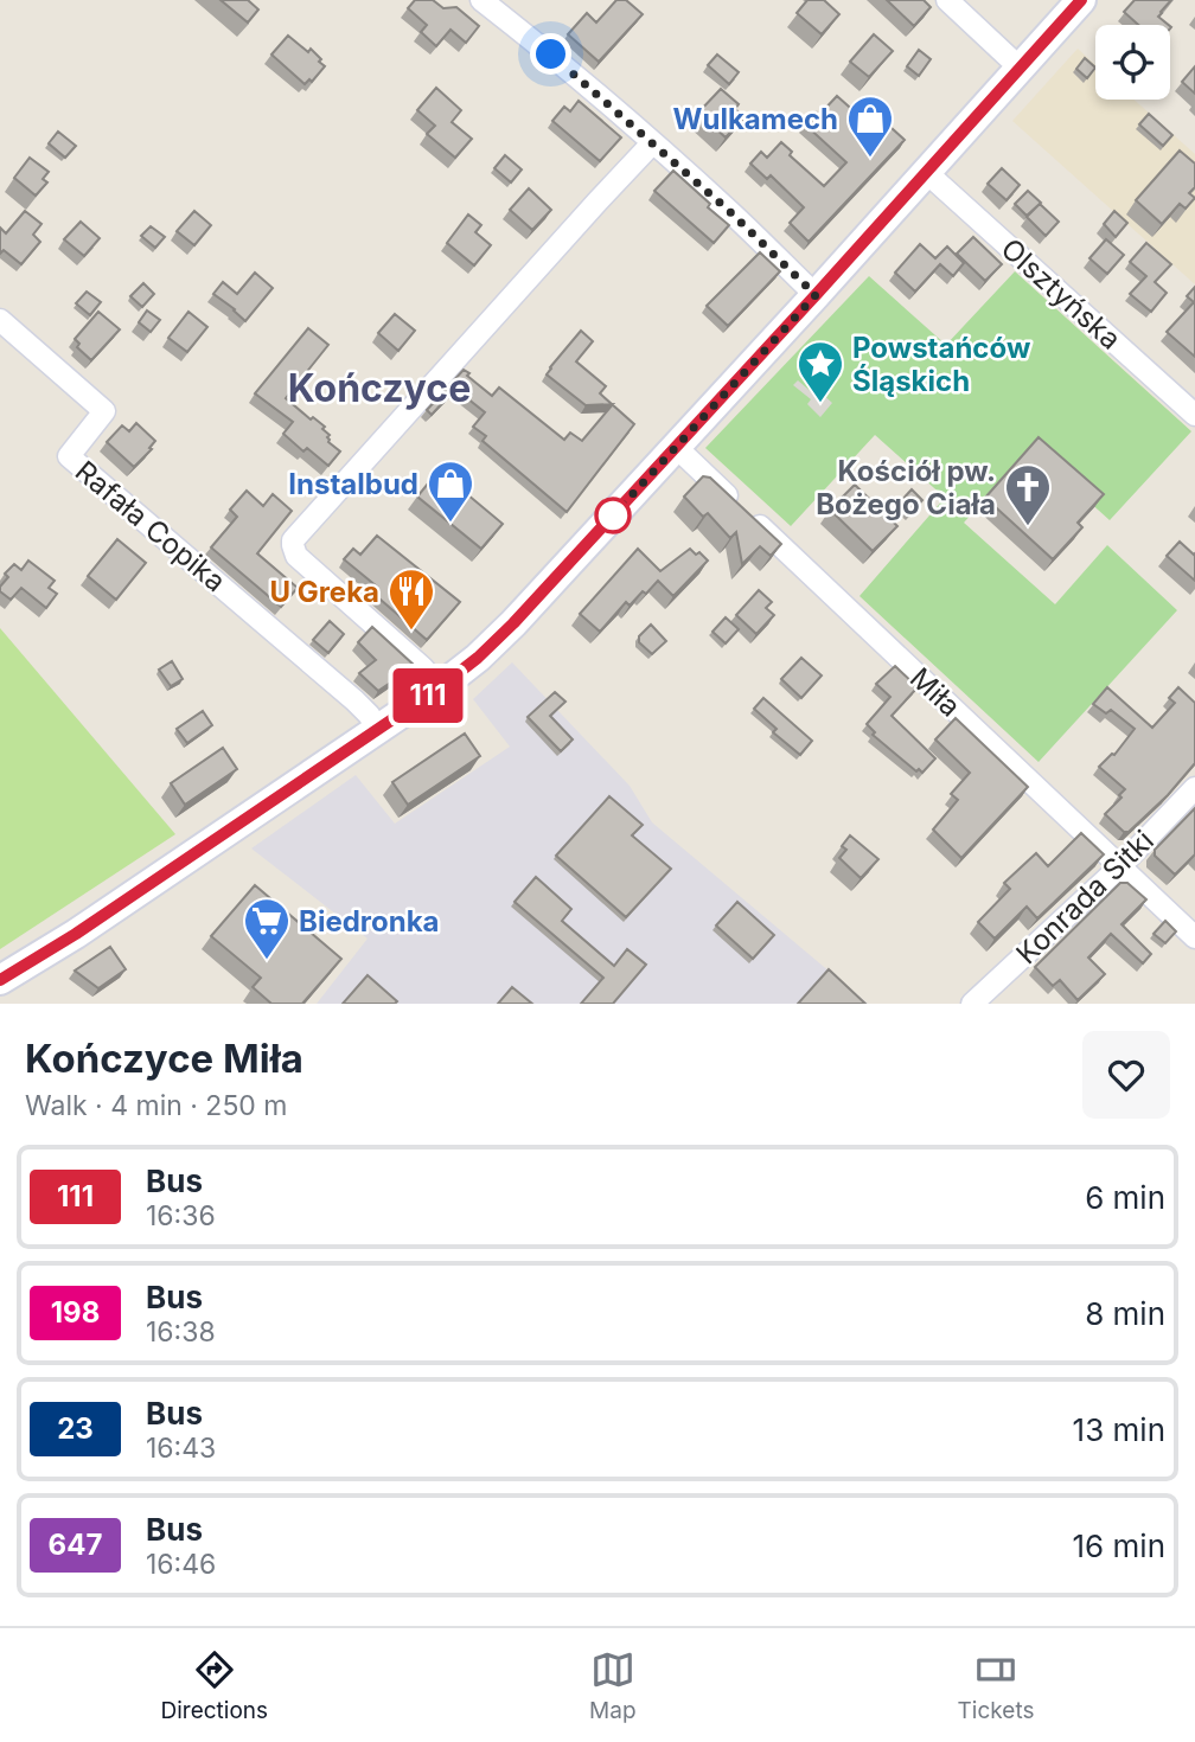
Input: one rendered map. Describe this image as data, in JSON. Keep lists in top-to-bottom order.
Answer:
{
  "streets": {
    "street": [
      "Olsztyńska",
      "Rafała Copika",
      "Miła",
      "Konrada Sitki"
    ]
  },
  "crossings": [
    ["Miła", "Konrada Sitki"]
  ],
  "districts": ["Kończyce"],
  "places": {
    "shop": ["Wulkamech", "Instalbud"],
    "place": ["Powstańców Śląskich"],
    "church": ["Kościół pw. Bożego Ciała"],
    "restaurant": ["U Greka"],
    "supermarket": ["Biedronka"]
  },
  "lines": ["bus line 111"],
  "page": {
    "on_map": "111",
    "heading": ["Kończyce Miła", "Walk · 4 min · 250 m"],
    "list": [
      {
        "mark": "111",
        "name": "Bus",
        "note": "16:36",
        "value": "6 min"
      },
      {
        "mark": "198",
        "name": "Bus",
        "note": "16:38",
        "value": "8 min"
      },
      {
        "mark": "23",
        "name": "Bus",
        "note": "16:43",
        "value": "13 min"
      },
      {
        "mark": "647",
        "name": "Bus",
        "note": "16:46",
        "value": "16 min"
      }
    ],
    "tabs": ["Directions", "Map", "Tickets"]
  }
}
